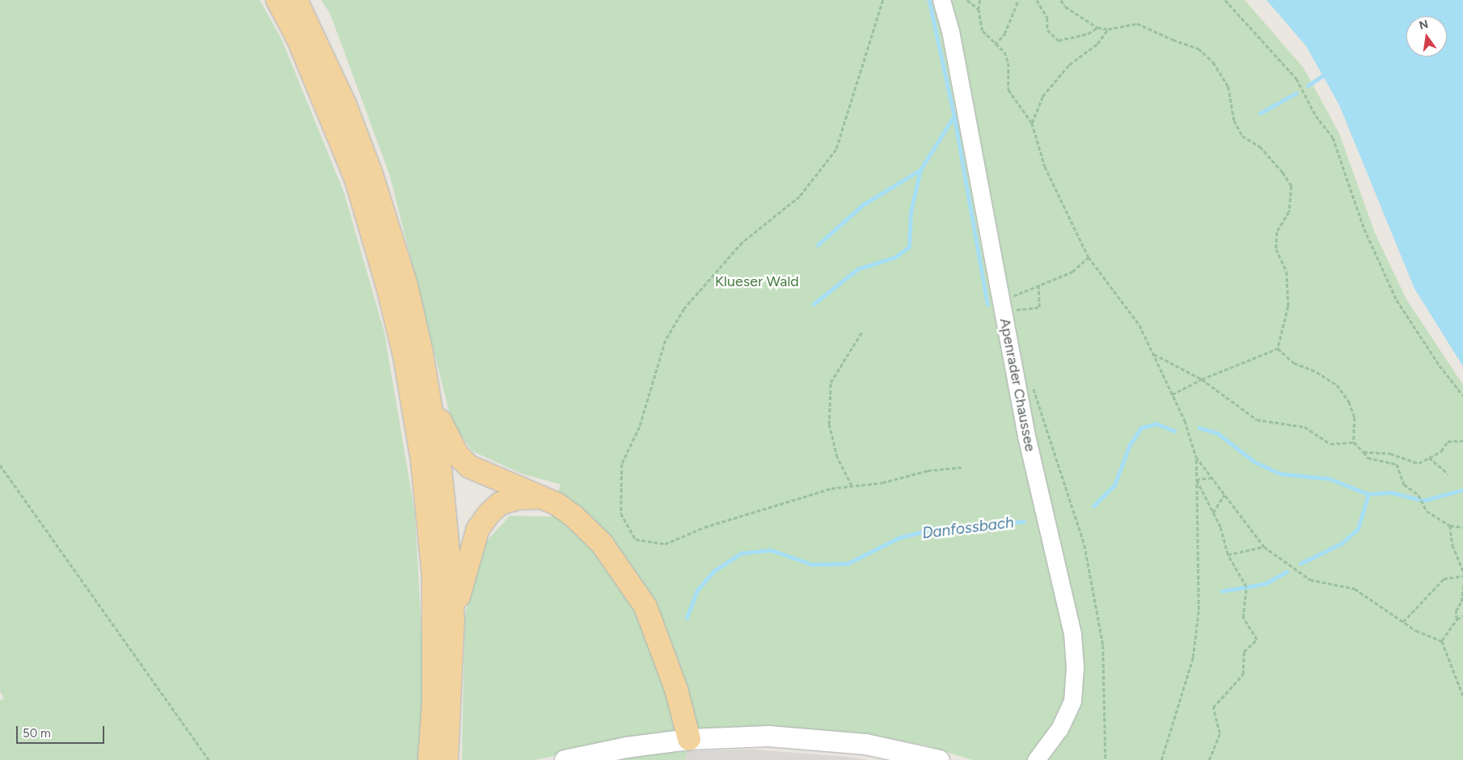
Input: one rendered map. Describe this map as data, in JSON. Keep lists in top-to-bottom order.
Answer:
{
  "streets": {
    "street": ["Apenrader Chaussee"]
  },
  "water": ["Danfossbach"],
  "parks": ["Klueser Wald"],
  "scale_bar": "50 m",
  "north": "top"
}
